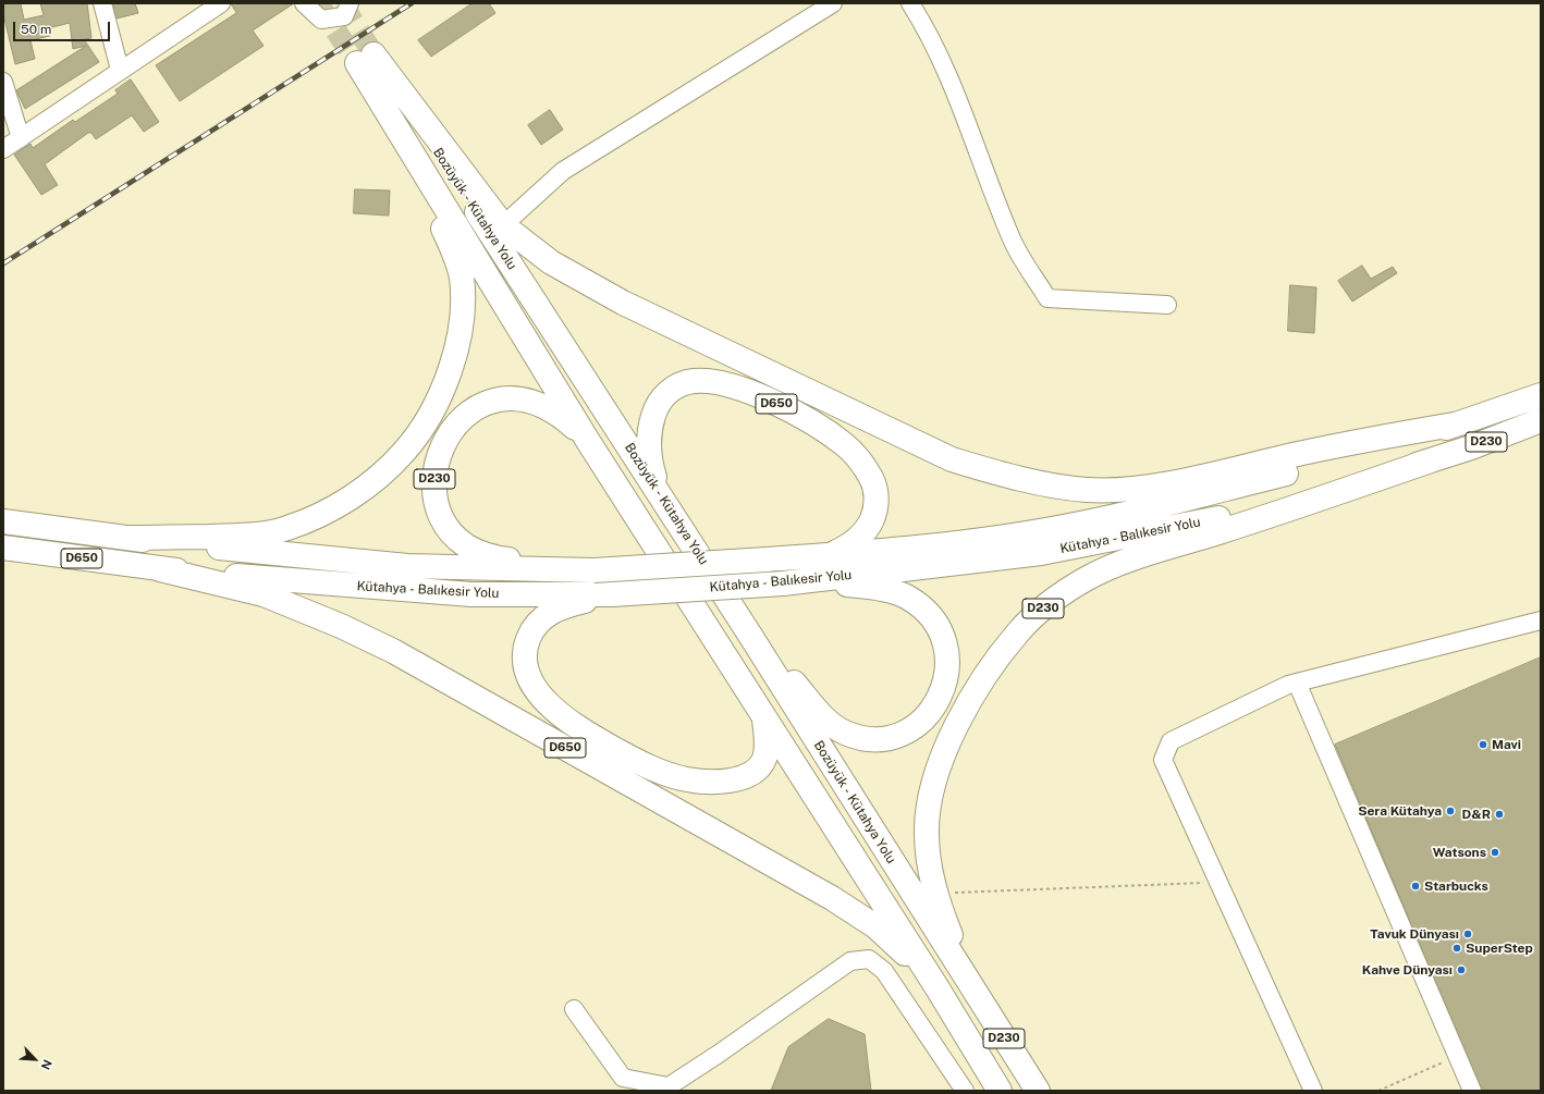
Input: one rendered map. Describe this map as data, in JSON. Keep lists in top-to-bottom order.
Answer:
{
  "streets": {
    "highway": [
      "Bozüyük - Kütahya Yolu",
      "D650",
      "D230",
      "Kütahya - Balıkesir Yolu"
    ]
  },
  "crossings": [
    ["Bozüyük - Kütahya Yolu", "D650"],
    ["Bozüyük - Kütahya Yolu", "D230"],
    ["D650", "Kütahya - Balıkesir Yolu"],
    ["D230", "Kütahya - Balıkesir Yolu"]
  ],
  "places": [
    "Mavi",
    "Sera Kütahya",
    "D&R",
    "Watsons",
    "Starbucks",
    "Tavuk Dünyası",
    "SuperStep",
    "Kahve Dünyası"
  ],
  "scale_bar": "50 m",
  "north": "bottom right"
}
